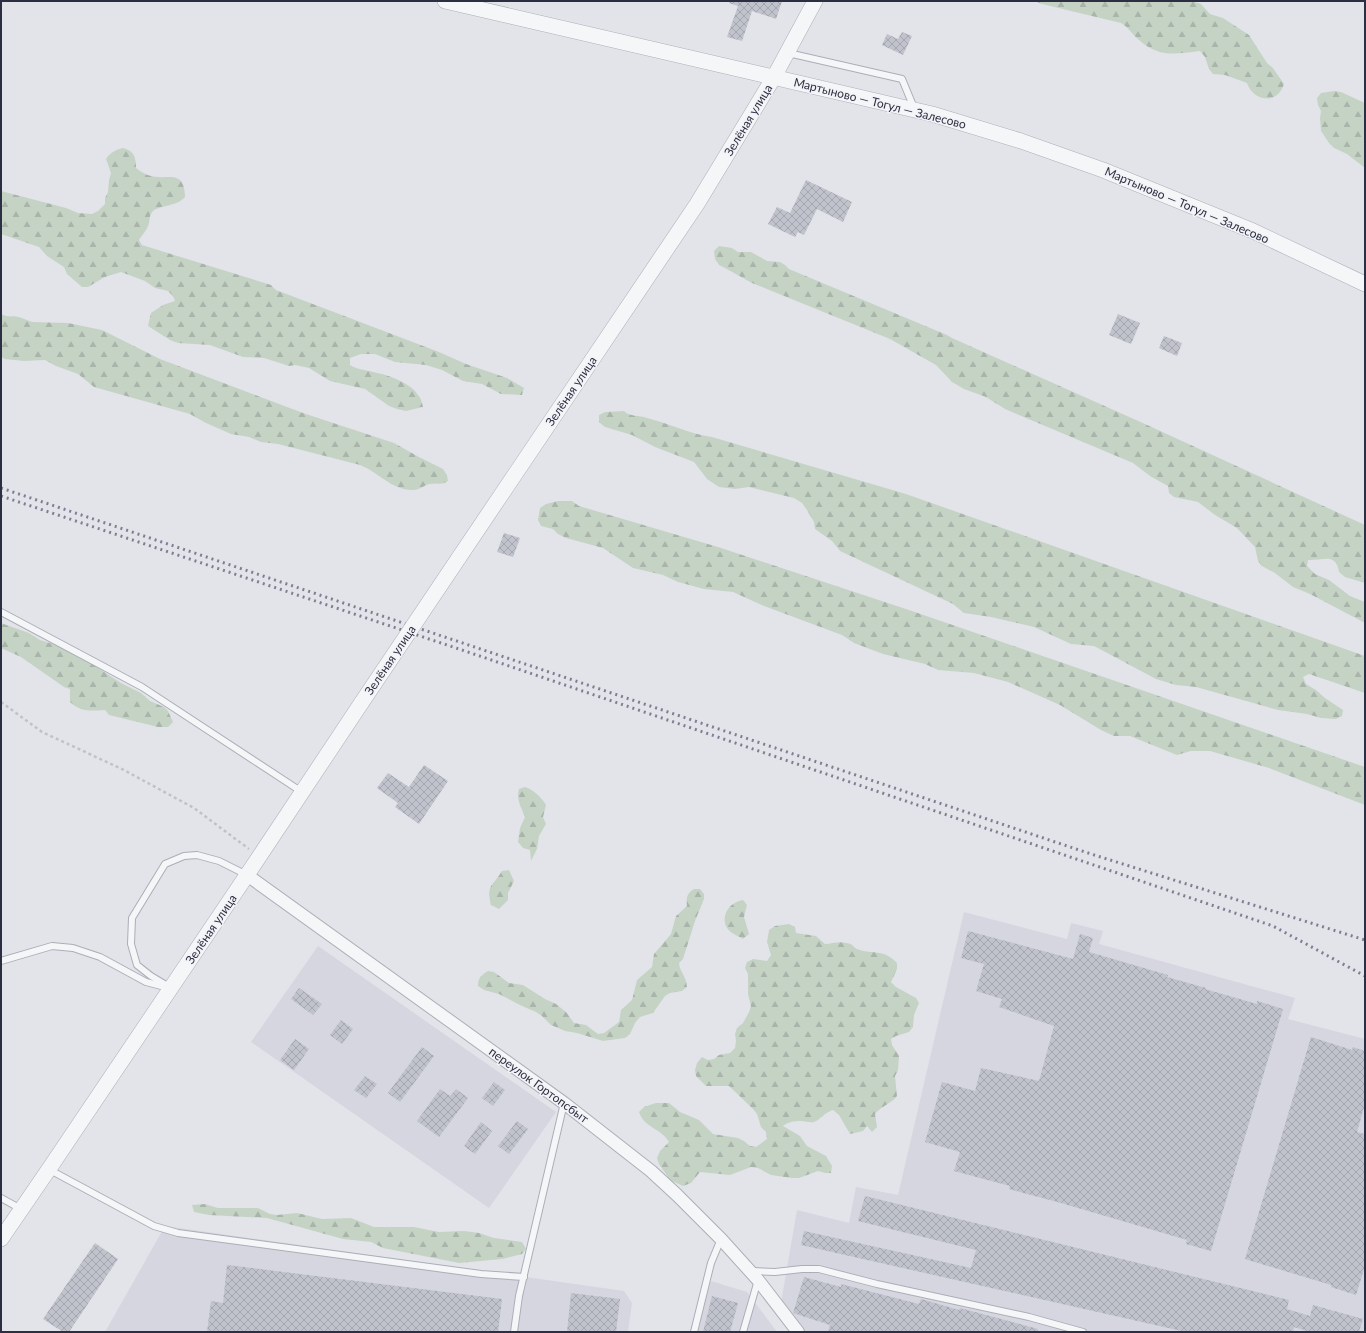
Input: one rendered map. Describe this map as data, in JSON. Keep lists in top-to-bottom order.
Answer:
{
  "streets": {
    "street": ["Мартыново — Тогул — Залесово", "Зелёная улица", "переулок Гортопсбыт"]
  },
  "crossings": [
    ["Мартыново — Тогул — Залесово", "Зелёная улица"],
    ["Зелёная улица", "переулок Гортопсбыт"]
  ]
}
